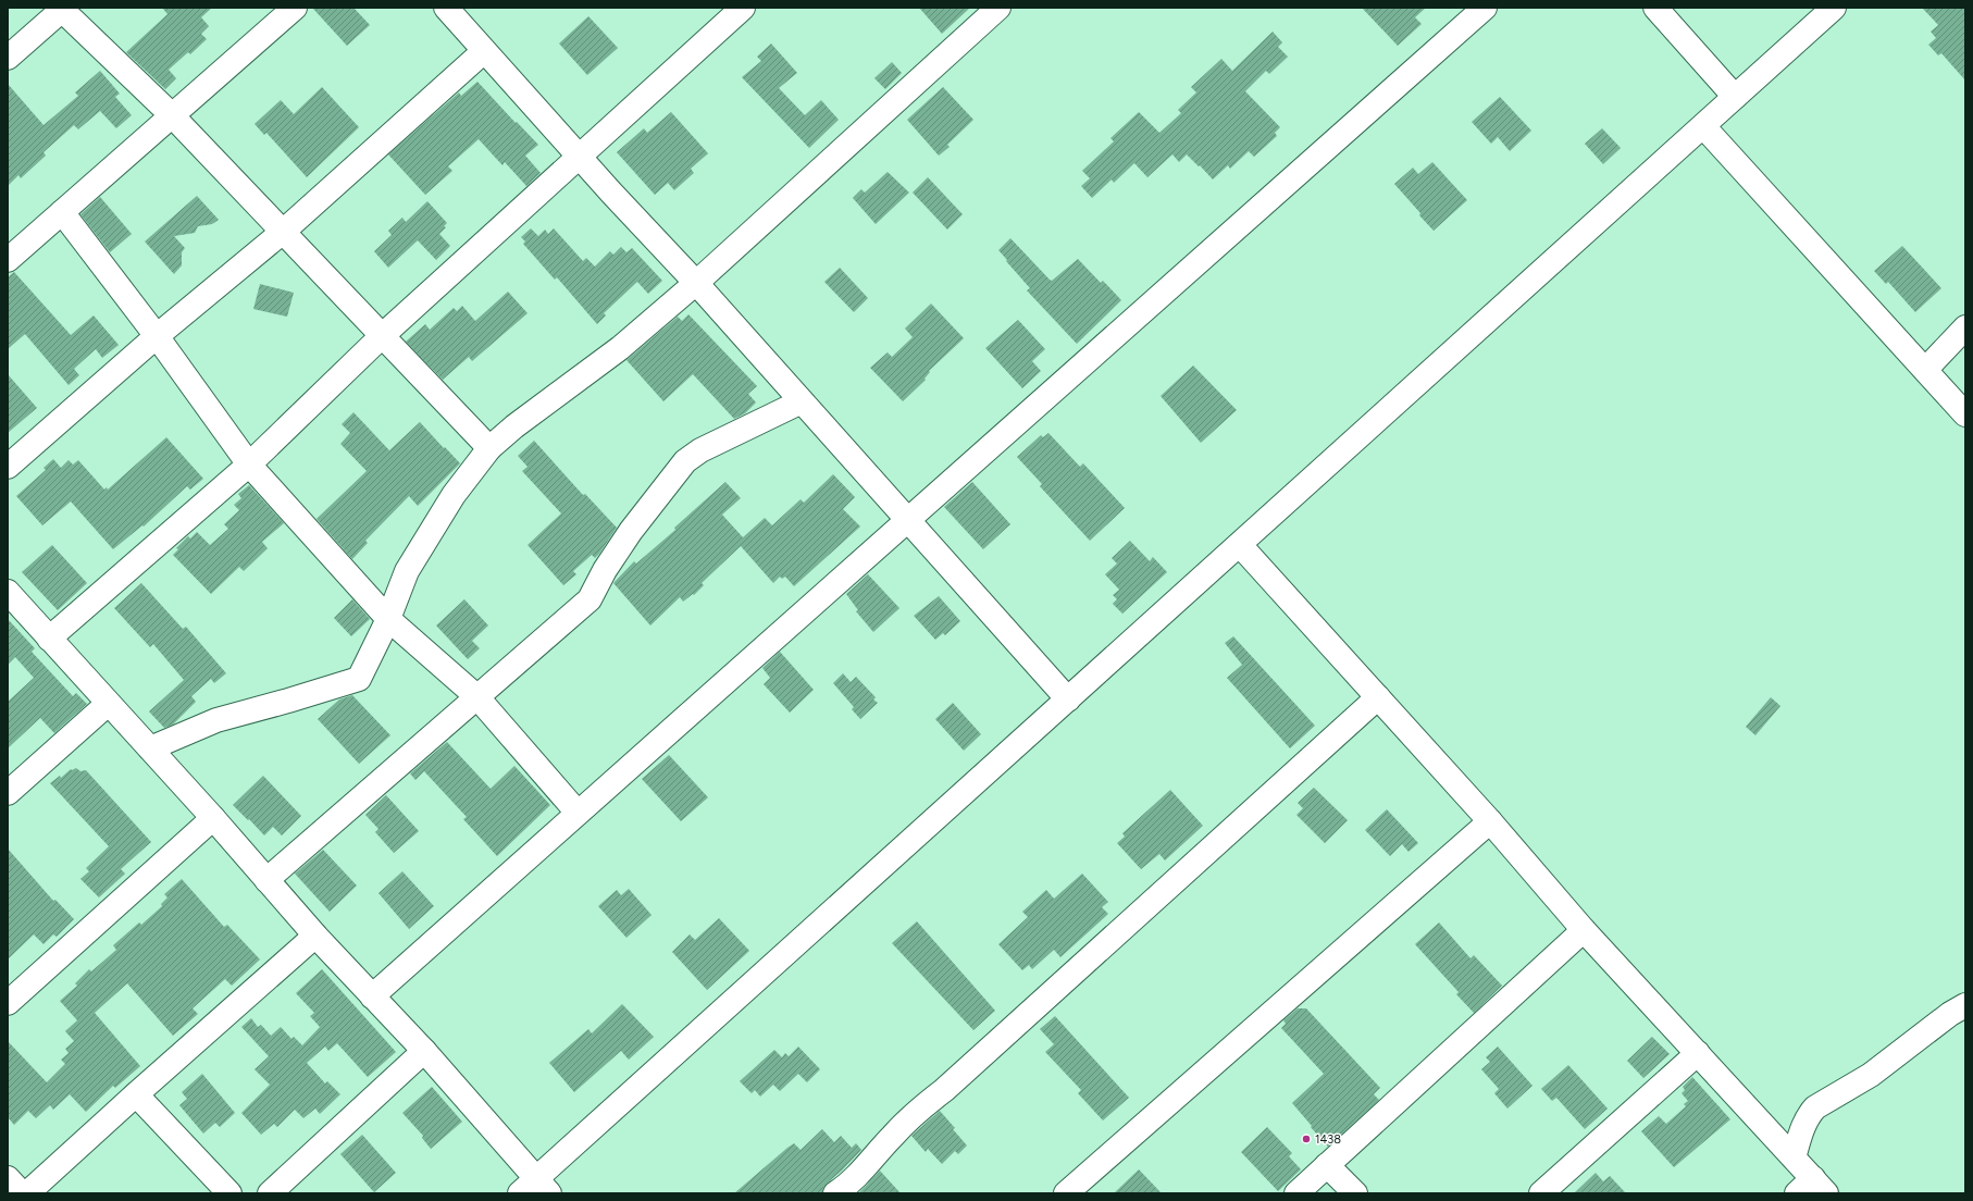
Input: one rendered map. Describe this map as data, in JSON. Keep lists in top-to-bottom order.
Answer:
{
  "places": ["1438"]
}
